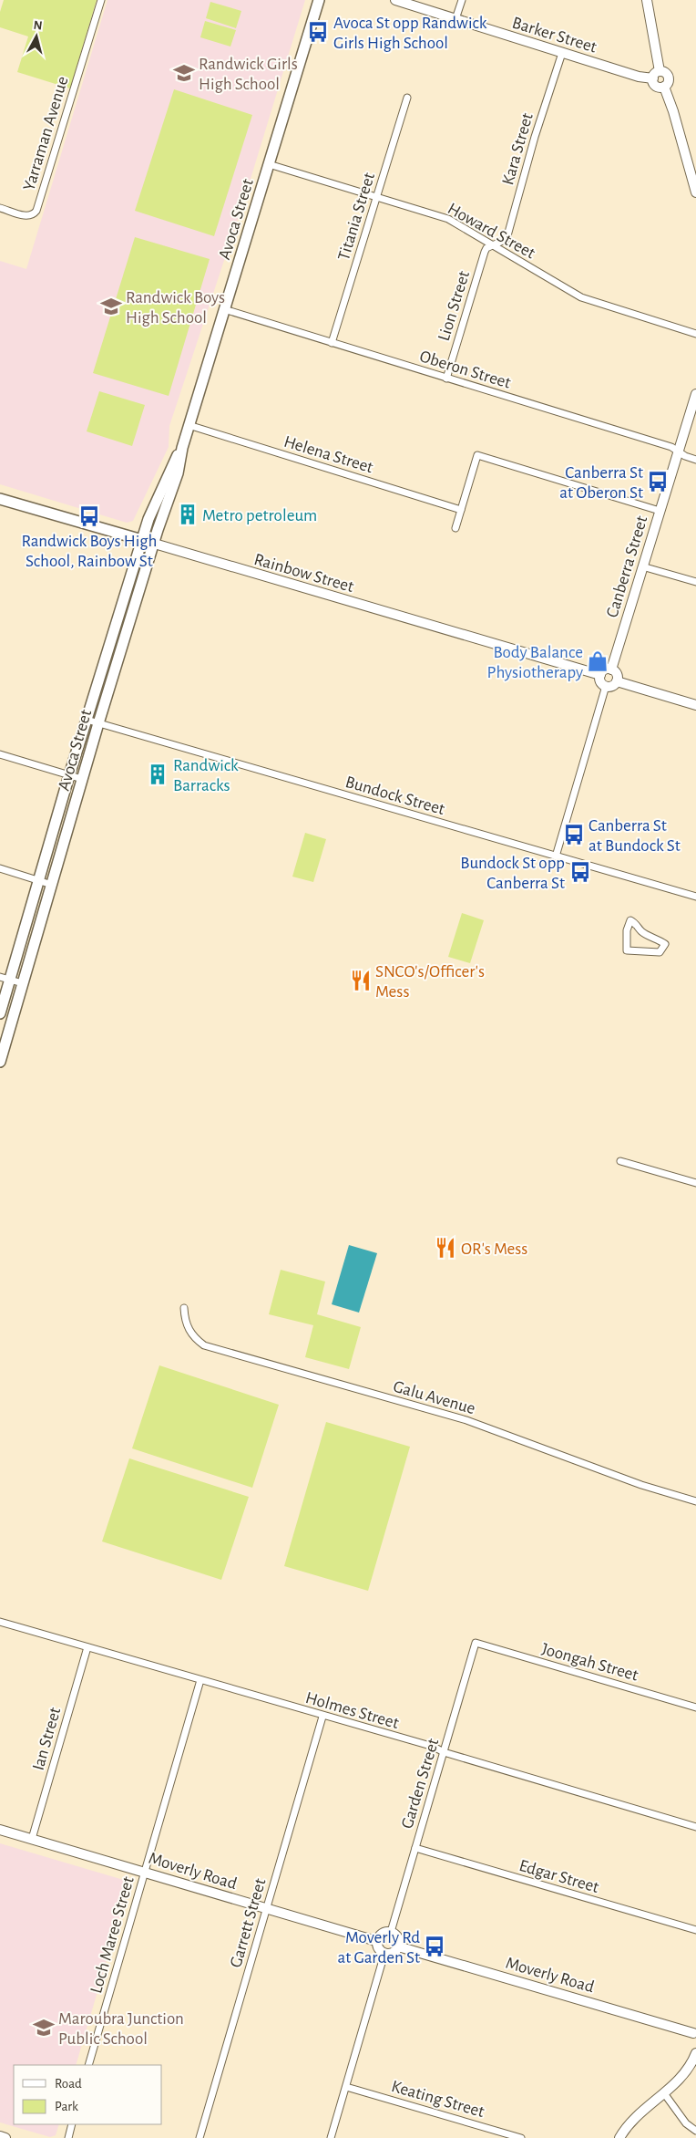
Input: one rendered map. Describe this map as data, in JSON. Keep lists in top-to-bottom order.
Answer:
{
  "streets": {
    "main road": ["Avoca Street", "Rainbow Street"],
    "street": [
      "Barker Street",
      "Yarraman Avenue",
      "Kara Street",
      "Titania Street",
      "Howard Street",
      "Lion Street",
      "Oberon Street",
      "Helena Street",
      "Canberra Street",
      "Bundock Street",
      "Galu Avenue",
      "Joongah Street",
      "Holmes Street",
      "Ian Street",
      "Garden Street",
      "Moverly Road",
      "Edgar Street",
      "Garrett Street",
      "Loch Maree Street",
      "Keating Street"
    ]
  },
  "crossings": [
    ["Barker Street", "Kara Street"],
    ["Kara Street", "Howard Street"],
    ["Kara Street", "Lion Street"],
    ["Titania Street", "Howard Street"],
    ["Titania Street", "Oberon Street"],
    ["Avoca Street", "Howard Street"],
    ["Avoca Street", "Oberon Street"],
    ["Avoca Street", "Helena Street"],
    ["Avoca Street", "Rainbow Street"],
    ["Avoca Street", "Bundock Street"],
    ["Howard Street", "Lion Street"],
    ["Lion Street", "Oberon Street"],
    ["Oberon Street", "Canberra Street"],
    ["Canberra Street", "Rainbow Street"],
    ["Joongah Street", "Garden Street"],
    ["Holmes Street", "Ian Street"],
    ["Holmes Street", "Garden Street"],
    ["Holmes Street", "Garrett Street"],
    ["Holmes Street", "Loch Maree Street"],
    ["Ian Street", "Moverly Road"],
    ["Garden Street", "Moverly Road"],
    ["Garden Street", "Edgar Street"],
    ["Moverly Road", "Garrett Street"],
    ["Moverly Road", "Loch Maree Street"]
  ],
  "places": {
    "bus stop": [
      "Avoca St opp Randwick Girls High School",
      "Canberra St at Oberon St",
      "Randwick Boys High School, Rainbow St",
      "Canberra St at Bundock St",
      "Bundock St opp Canberra St",
      "Moverly Rd at Garden St"
    ],
    "school or university": ["Randwick Girls High School", "Randwick Boys High School", "Maroubra Junction Public School"],
    "building": ["Metro petroleum", "Randwick Barracks"],
    "shop": ["Body Balance Physiotherapy"],
    "restaurant": ["SNCO's/Officer's Mess", "OR's Mess"]
  },
  "legend": ["Road", "Park"],
  "north": "top"
}
